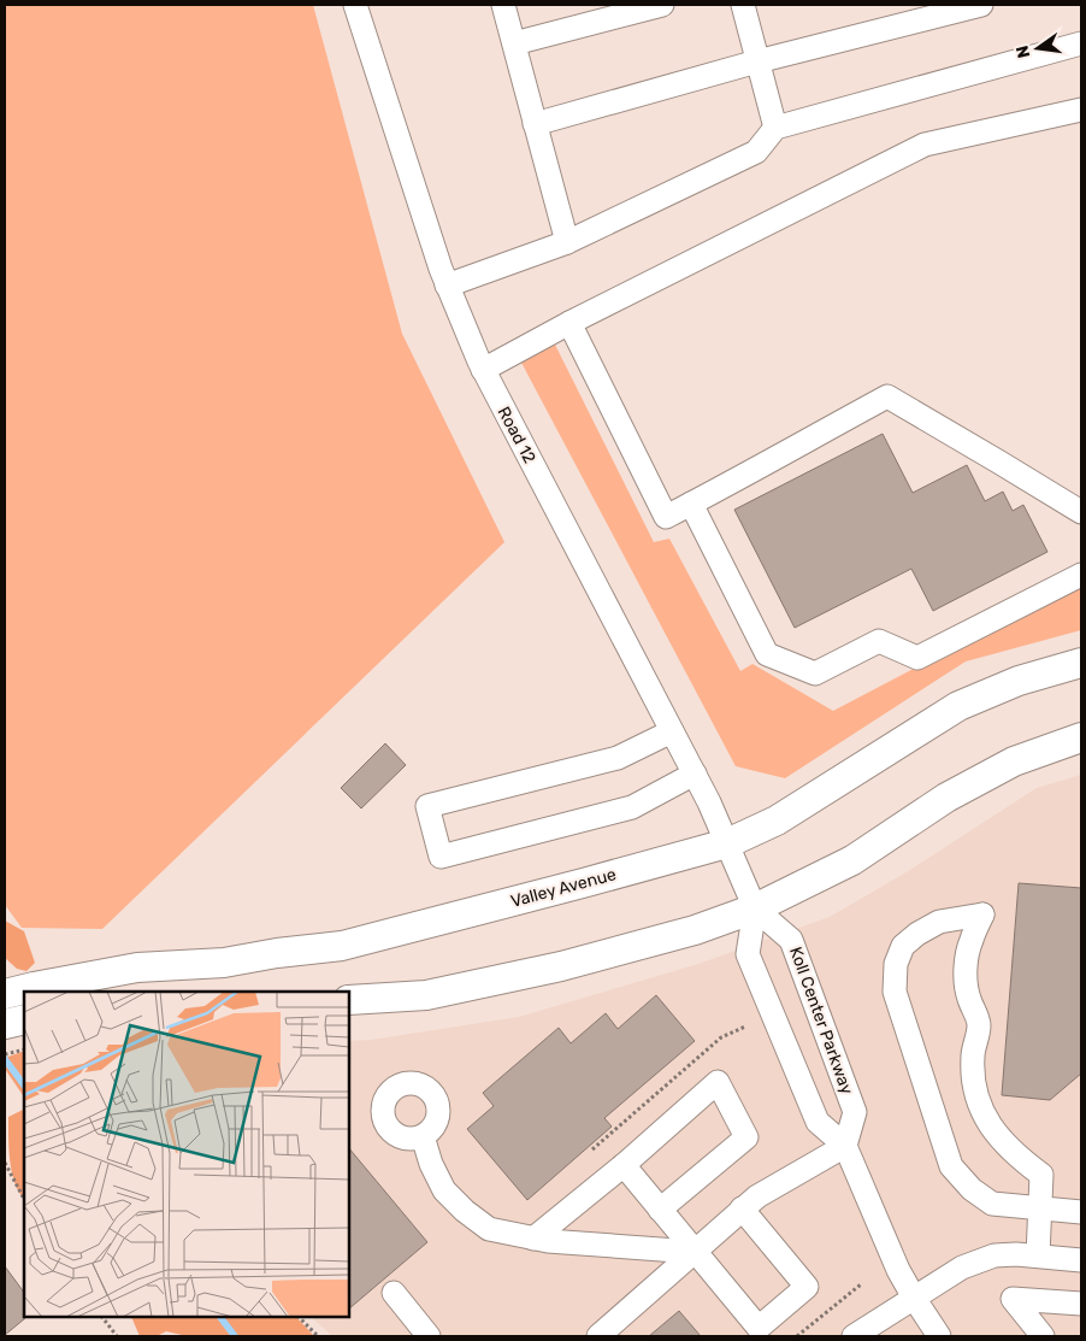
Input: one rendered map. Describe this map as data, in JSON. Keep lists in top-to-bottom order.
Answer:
{
  "streets": {
    "main road": ["Valley Avenue"],
    "street": ["Road 12", "Koll Center Parkway"]
  },
  "crossings": [
    ["Road 12", "Valley Avenue"],
    ["Road 12", "Koll Center Parkway"],
    ["Valley Avenue", "Koll Center Parkway"]
  ],
  "north": "left"
}
